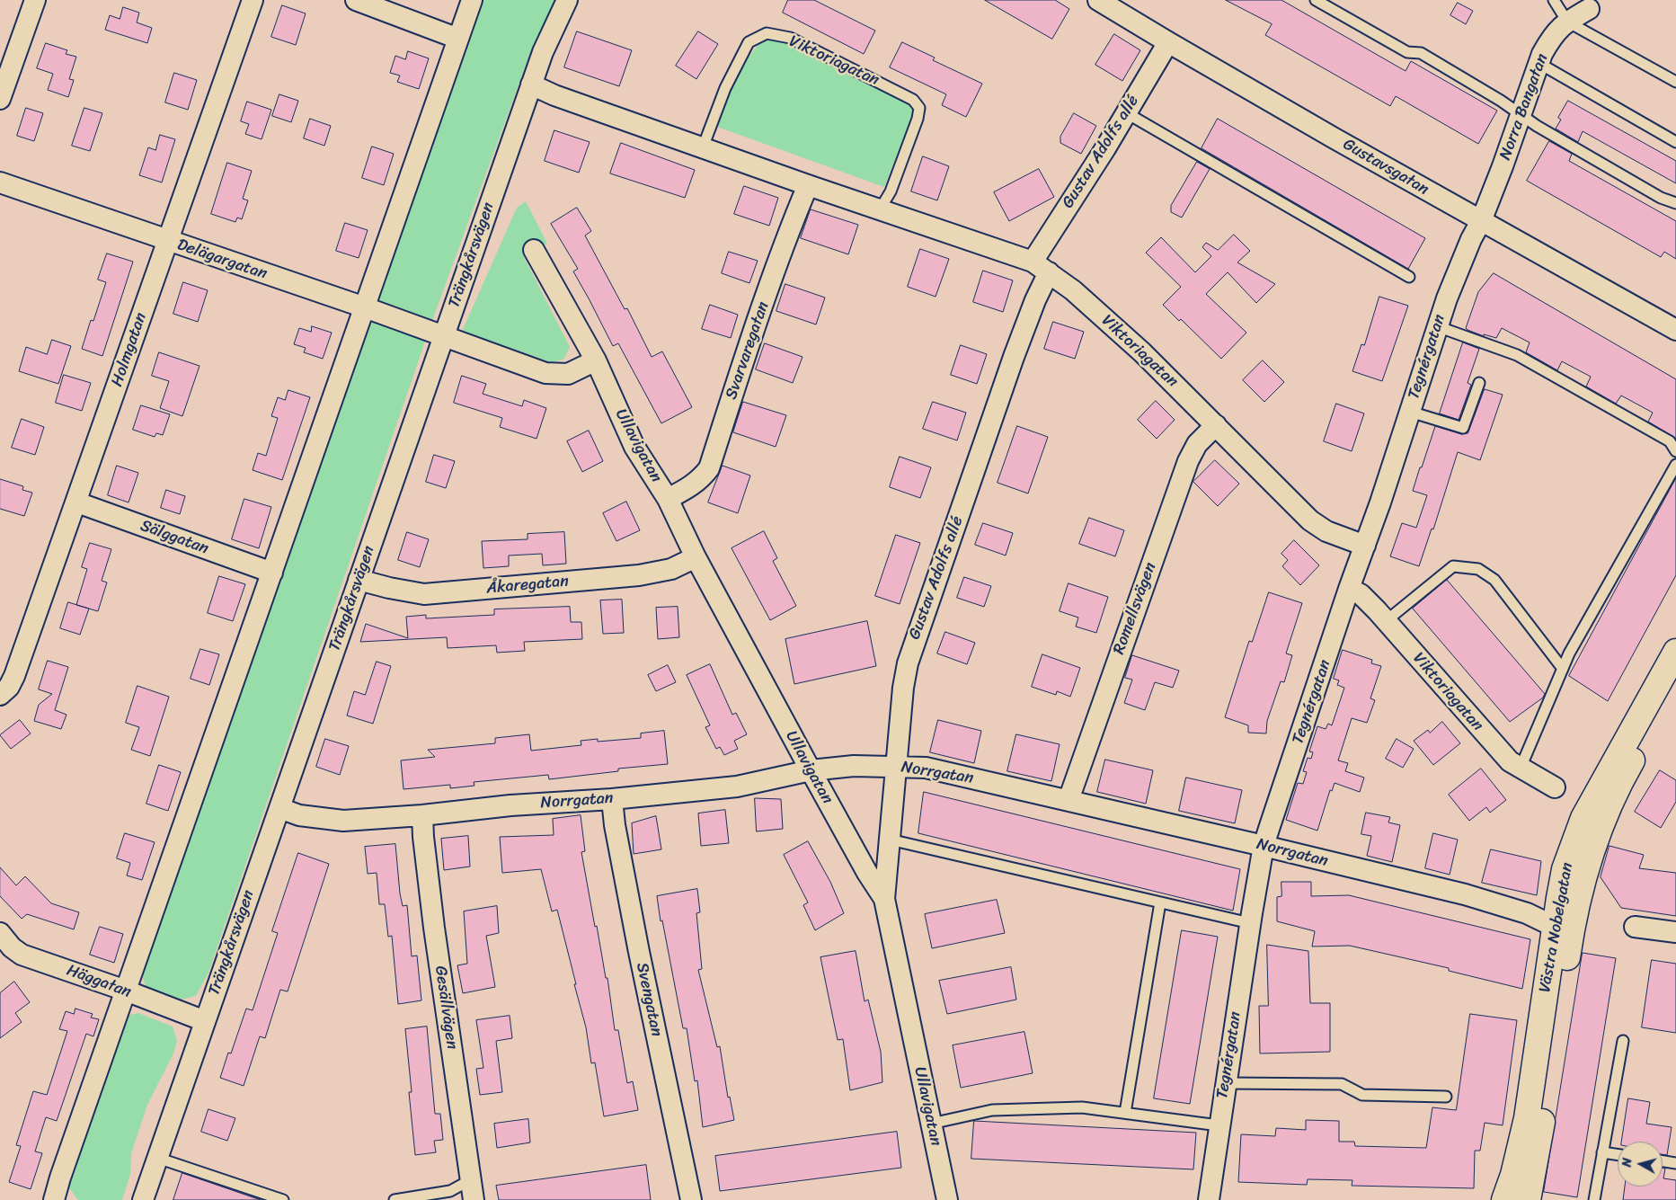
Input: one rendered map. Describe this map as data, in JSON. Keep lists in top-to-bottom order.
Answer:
{
  "streets": {
    "main road": ["Västra Nobelgatan"],
    "street": [
      "Viktoriagatan",
      "Norra Bangatan",
      "Gustav Adolfs allé",
      "Gustavsgatan",
      "Trängkårsvägen",
      "Delägargatan",
      "Holmgatan",
      "Svarvaregatan",
      "Tegnérgatan",
      "Ullavigatan",
      "Sälggatan",
      "Åkaregatan",
      "Romellsvägen",
      "Norrgatan",
      "Häggatan",
      "Svengatan",
      "Gesällvägen"
    ]
  },
  "crossings": [
    ["Viktoriagatan", "Gustav Adolfs allé"],
    ["Viktoriagatan", "Trängkårsvägen"],
    ["Viktoriagatan", "Svarvaregatan"],
    ["Viktoriagatan", "Tegnérgatan"],
    ["Viktoriagatan", "Romellsvägen"],
    ["Norra Bangatan", "Gustavsgatan"],
    ["Norra Bangatan", "Tegnérgatan"],
    ["Gustav Adolfs allé", "Gustavsgatan"],
    ["Gustav Adolfs allé", "Ullavigatan"],
    ["Gustav Adolfs allé", "Norrgatan"],
    ["Gustavsgatan", "Tegnérgatan"],
    ["Trängkårsvägen", "Delägargatan"],
    ["Trängkårsvägen", "Åkaregatan"],
    ["Trängkårsvägen", "Norrgatan"],
    ["Trängkårsvägen", "Häggatan"],
    ["Delägargatan", "Holmgatan"],
    ["Holmgatan", "Sälggatan"],
    ["Svarvaregatan", "Ullavigatan"],
    ["Tegnérgatan", "Norrgatan"],
    ["Ullavigatan", "Åkaregatan"],
    ["Ullavigatan", "Norrgatan"],
    ["Romellsvägen", "Norrgatan"],
    ["Norrgatan", "Västra Nobelgatan"],
    ["Norrgatan", "Svengatan"],
    ["Norrgatan", "Gesällvägen"]
  ],
  "north": "left"
}
